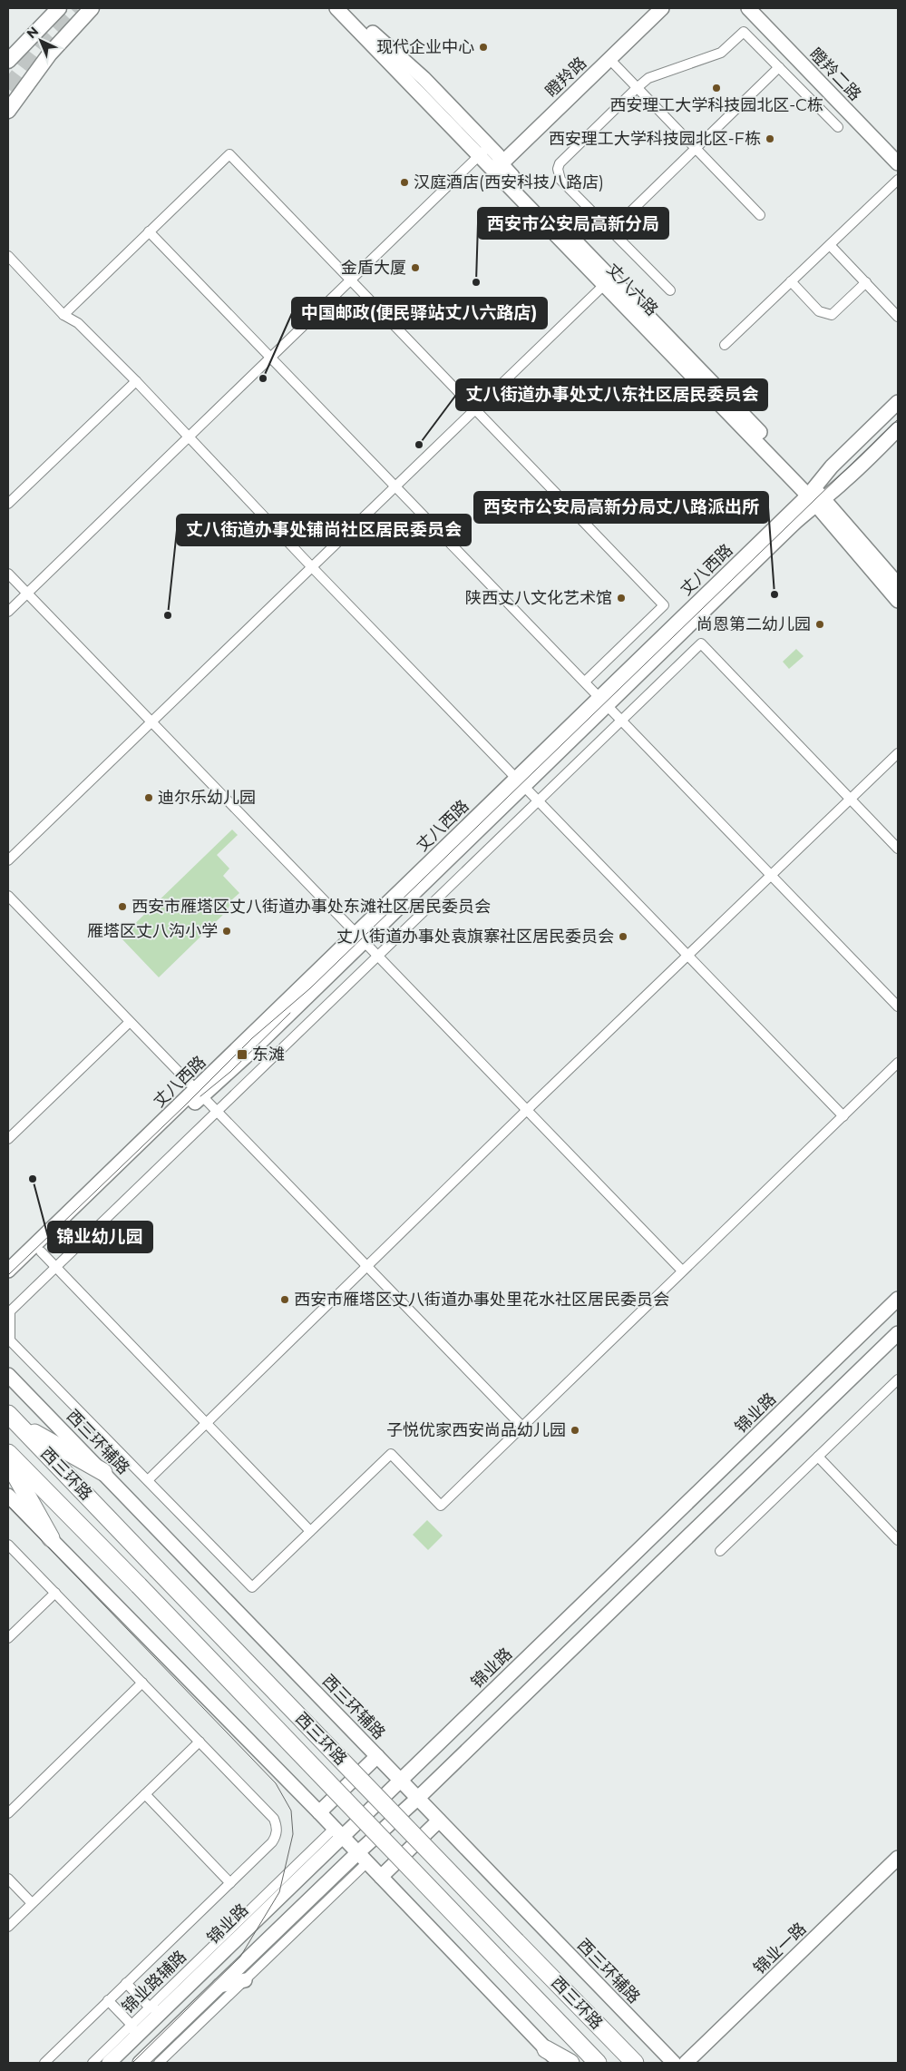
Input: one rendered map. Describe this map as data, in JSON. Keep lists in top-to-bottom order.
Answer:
{
  "streets": {
    "highway": ["西三环路"],
    "main road": [
      "瞪羚二路",
      "瞪羚路",
      "丈八六路",
      "丈八西路",
      "锦业路",
      "西三环辅路",
      "锦业一路"
    ],
    "street": ["锦业路辅路"]
  },
  "crossings": [
    ["瞪羚路", "丈八六路"],
    ["丈八六路", "丈八西路"],
    ["锦业路", "西三环辅路"],
    ["锦业路", "西三环路"],
    ["锦业路", "锦业路辅路"]
  ],
  "places": {
    "other": [
      "现代企业中心",
      "西安理工大学科技园北区-C栋",
      "西安理工大学科技园北区-F栋",
      "汉庭酒店(西安科技八路店)",
      "金盾大厦",
      "西安市公安局高新分局",
      "中国邮政(便民驿站丈八六路店)",
      "丈八街道办事处丈八东社区居民委员会",
      "西安市公安局高新分局丈八路派出所",
      "陕西丈八文化艺术馆",
      "丈八街道办事处铺尚社区居民委员会",
      "尚恩第二幼儿园",
      "迪尔乐幼儿园",
      "西安市雁塔区丈八街道办事处东滩社区居民委员会",
      "雁塔区丈八沟小学",
      "丈八街道办事处袁旗寨社区居民委员会",
      "锦业幼儿园",
      "西安市雁塔区丈八街道办事处里花水社区居民委员会",
      "子悦优家西安尚品幼儿园"
    ],
    "transit": ["东滩"]
  },
  "north": "top left"
}
